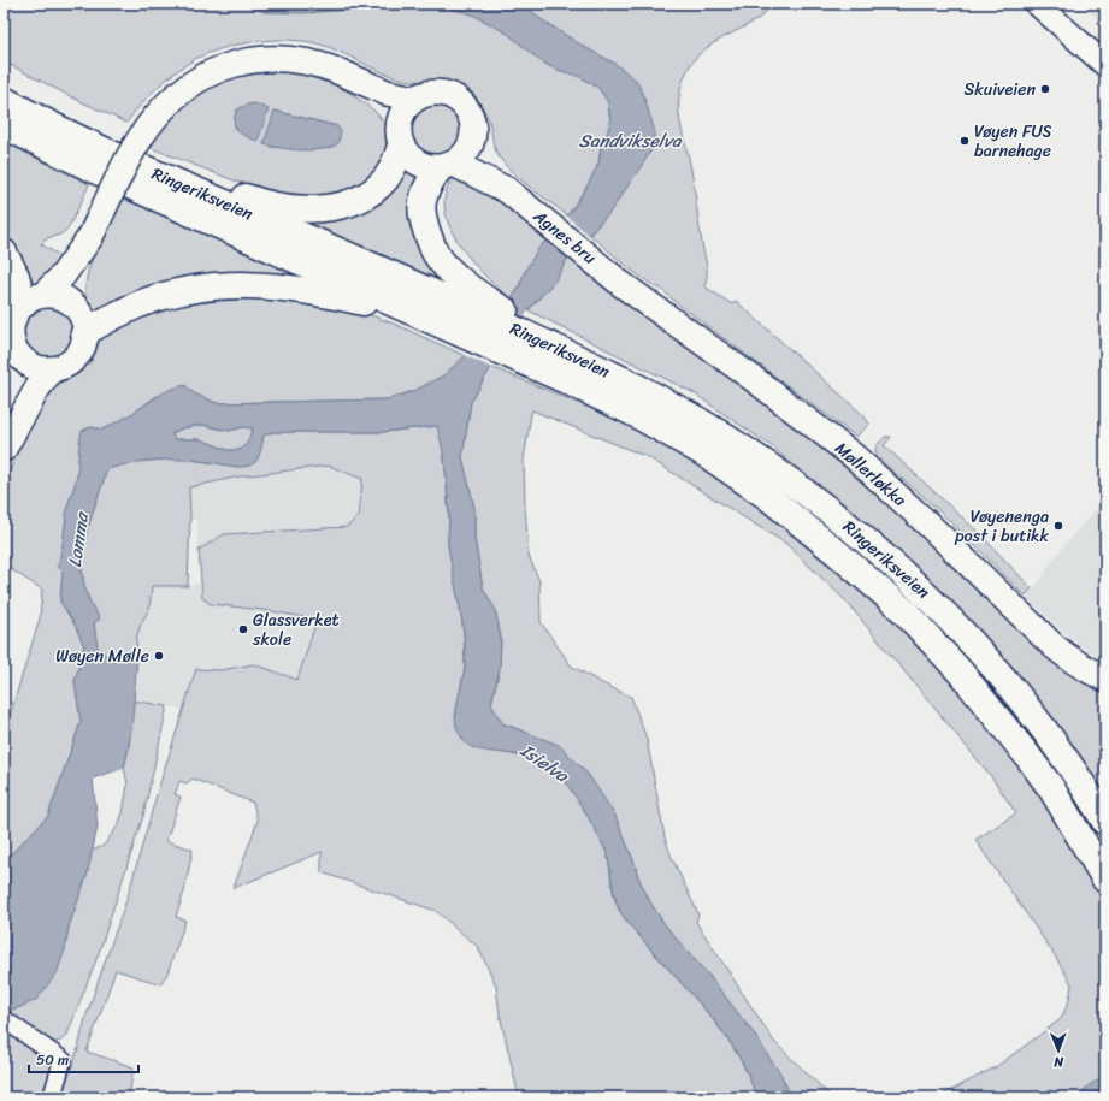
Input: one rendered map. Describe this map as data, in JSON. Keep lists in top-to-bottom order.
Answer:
{
  "streets": {
    "highway": ["Ringeriksveien"],
    "main road": ["Agnes bru", "Møllerløkka"]
  },
  "crossings": [
    ["Agnes bru", "Møllerløkka"]
  ],
  "water": ["Sandvikselva", "Lomma", "Isielva"],
  "places": [
    "Skuiveien",
    "Vøyen FUS barnehage",
    "Vøyenenga post i butikk",
    "Glassverket skole",
    "Wøyen Mølle"
  ],
  "scale_bar": "50 m",
  "north": "bottom"
}
